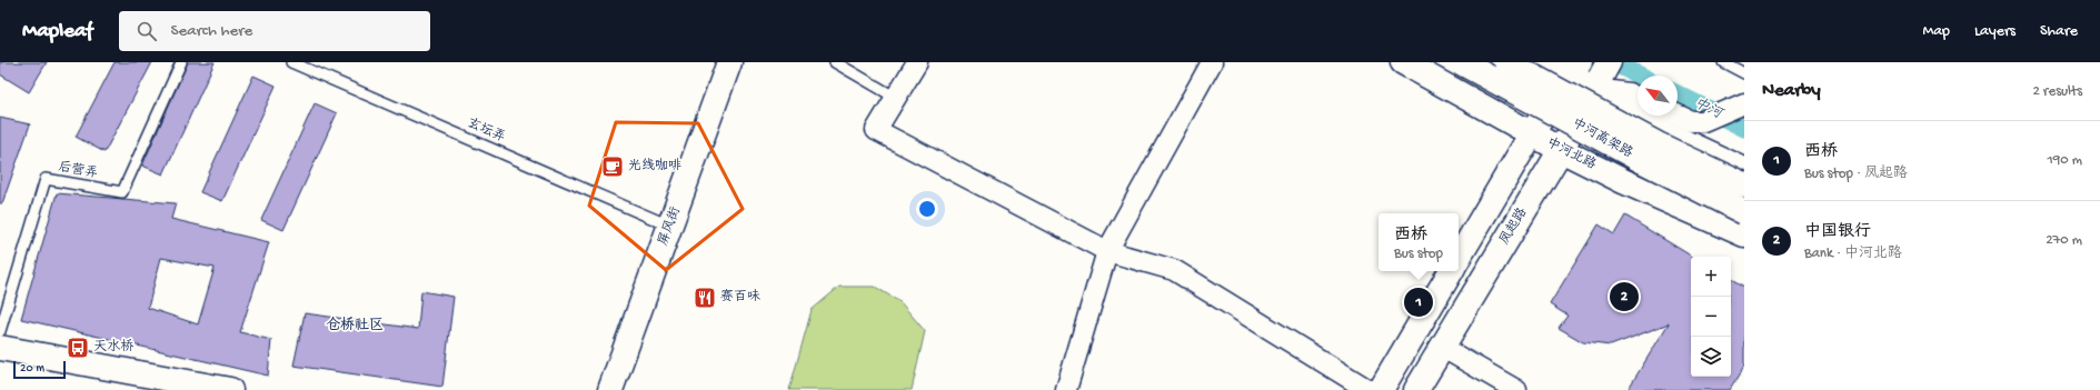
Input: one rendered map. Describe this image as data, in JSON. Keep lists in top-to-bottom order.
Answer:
{
  "streets": {
    "main road": [
      "中河高架路",
      "中河北路",
      "屏风街",
      "凤起路"
    ],
    "lane": ["玄坛弄", "后营弄"]
  },
  "crossings": [
    ["玄坛弄", "屏风街"],
    ["中河北路", "凤起路"]
  ],
  "districts": ["仓桥社区"],
  "water": ["中河"],
  "places": {
    "cafe": ["光线咖啡"],
    "restaurant": ["赛百味"],
    "bus stop": ["天水桥"]
  },
  "scale_bar": "20 m",
  "north": "top left",
  "page": {
    "header": "Mapleaf",
    "search": "Search here",
    "nav": ["Map", "Layers", "Share"],
    "heading": ["Nearby", "2 results"],
    "list": [
      {
        "mark": "1",
        "name": "西桥",
        "note": "Bus stop · 凤起路",
        "value": "190 m"
      },
      {
        "mark": "2",
        "name": "中国银行",
        "note": "Bank · 中河北路",
        "value": "270 m"
      }
    ],
    "popup": ["西桥", "Bus stop"],
    "map_buttons": ["+", "−"],
    "pins": ["2", "1"],
    "scale": "20 m"
  }
}
